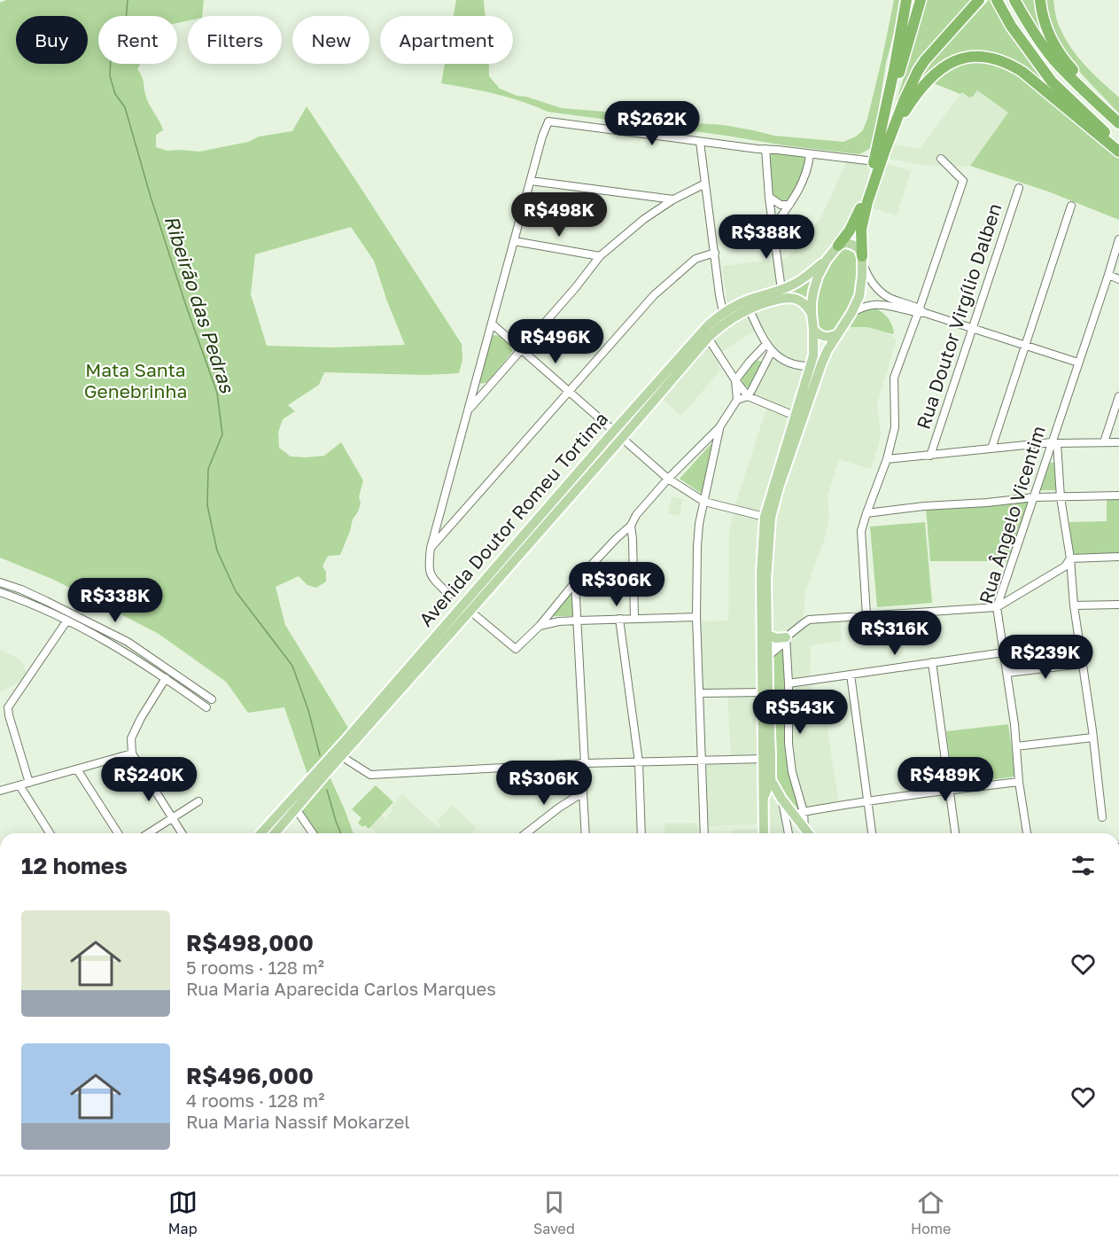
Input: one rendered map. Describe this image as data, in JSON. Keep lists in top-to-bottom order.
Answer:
{
  "streets": {
    "main road": ["Avenida Doutor Romeu Tortima"],
    "street": ["Rua Doutor Virgílio Dalben", "Rua Ângelo Vicentim"]
  },
  "water": ["Ribeirão das Pedras"],
  "parks": ["Mata Santa Genebrinha"],
  "page": {
    "chip": [
      "Buy",
      "Rent",
      "Filters",
      "New",
      "Apartment"
    ],
    "price": [
      "R$262K",
      "R$498K",
      "R$388K",
      "R$496K",
      "R$306K",
      "R$338K",
      "R$316K",
      "R$239K",
      "R$543K",
      "R$240K",
      "R$489K",
      "R$306K"
    ],
    "heading": "12 homes",
    "list": [
      {
        "name": "R$498,000",
        "note": "5 rooms · 128 m² · Rua Maria Aparecida Carlos Marques"
      },
      {
        "name": "R$496,000",
        "note": "4 rooms · 128 m² · Rua Maria Nassif Mokarzel"
      }
    ],
    "tabs": ["Map", "Saved", "Home"]
  }
}
